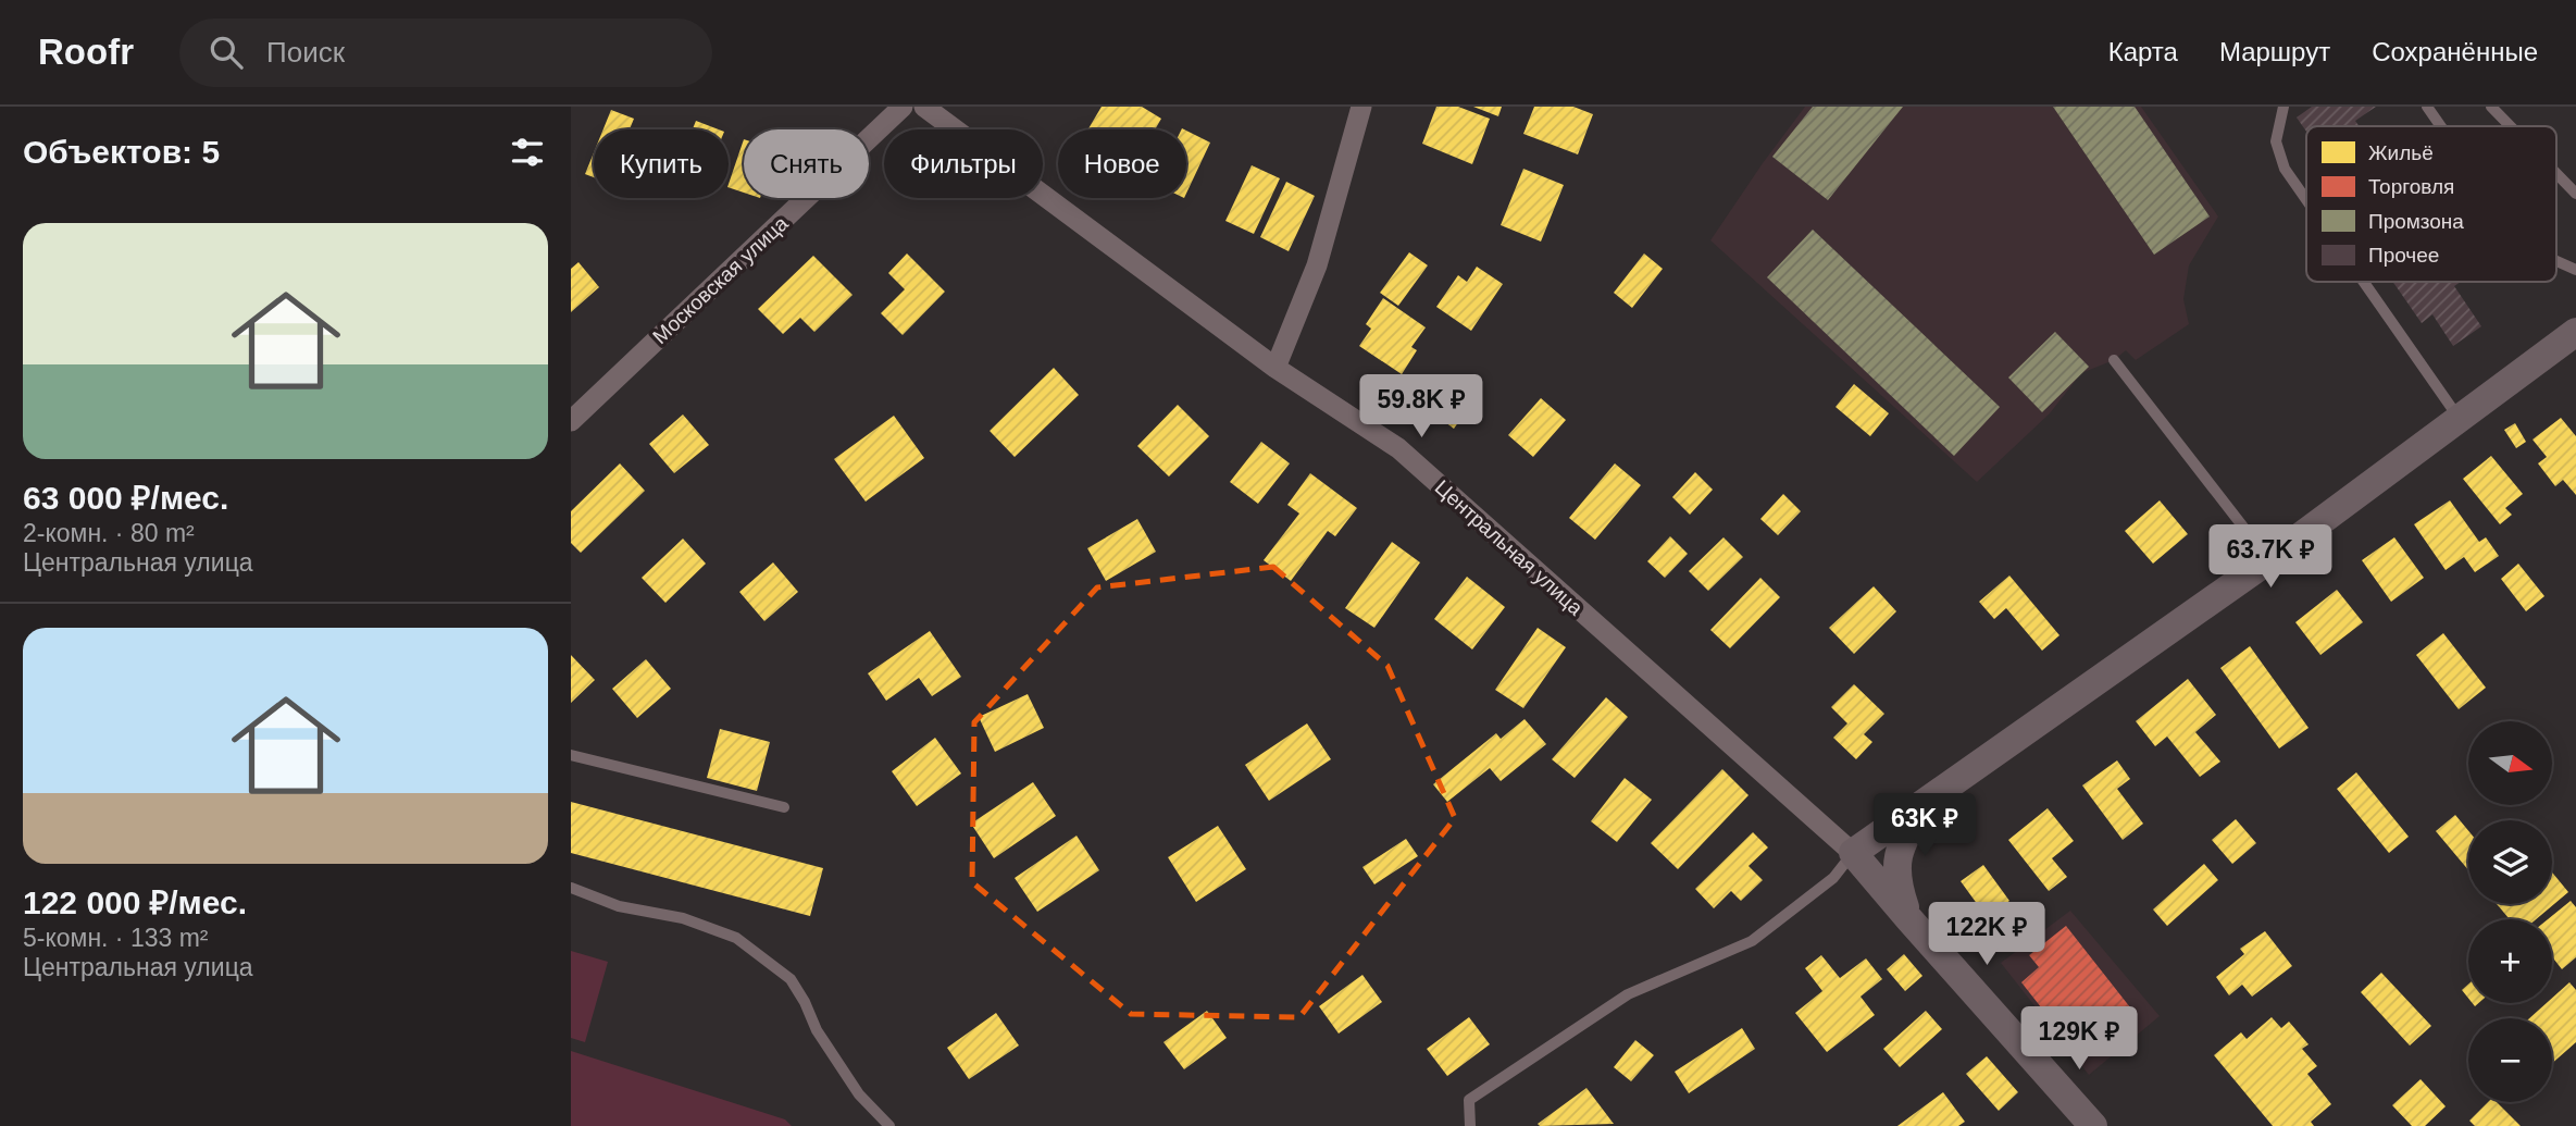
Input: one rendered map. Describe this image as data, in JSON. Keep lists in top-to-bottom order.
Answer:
{
  "streets": {
    "street": ["Московская улица", "Центральная улица"]
  },
  "legend": [
    "Жильё",
    "Торговля",
    "Промзона",
    "Прочее"
  ],
  "north": "right",
  "page": {
    "header": "Roofr",
    "search": "Поиск",
    "nav": ["Карта", "Маршрут", "Сохранённые"],
    "heading": "Объектов: 5",
    "chip": [
      "Купить",
      "Снять",
      "Фильтры",
      "Новое"
    ],
    "list": [
      {
        "name": "63 000 ₽/мес.",
        "note": "2-комн. · 80 m² · Центральная улица"
      },
      {
        "name": "122 000 ₽/мес.",
        "note": "5-комн. · 133 m² · Центральная улица"
      }
    ],
    "price": [
      "59.8K ₽",
      "63.7K ₽",
      "63K ₽",
      "122K ₽",
      "129K ₽"
    ],
    "map_buttons": ["+", "−"]
  }
}
